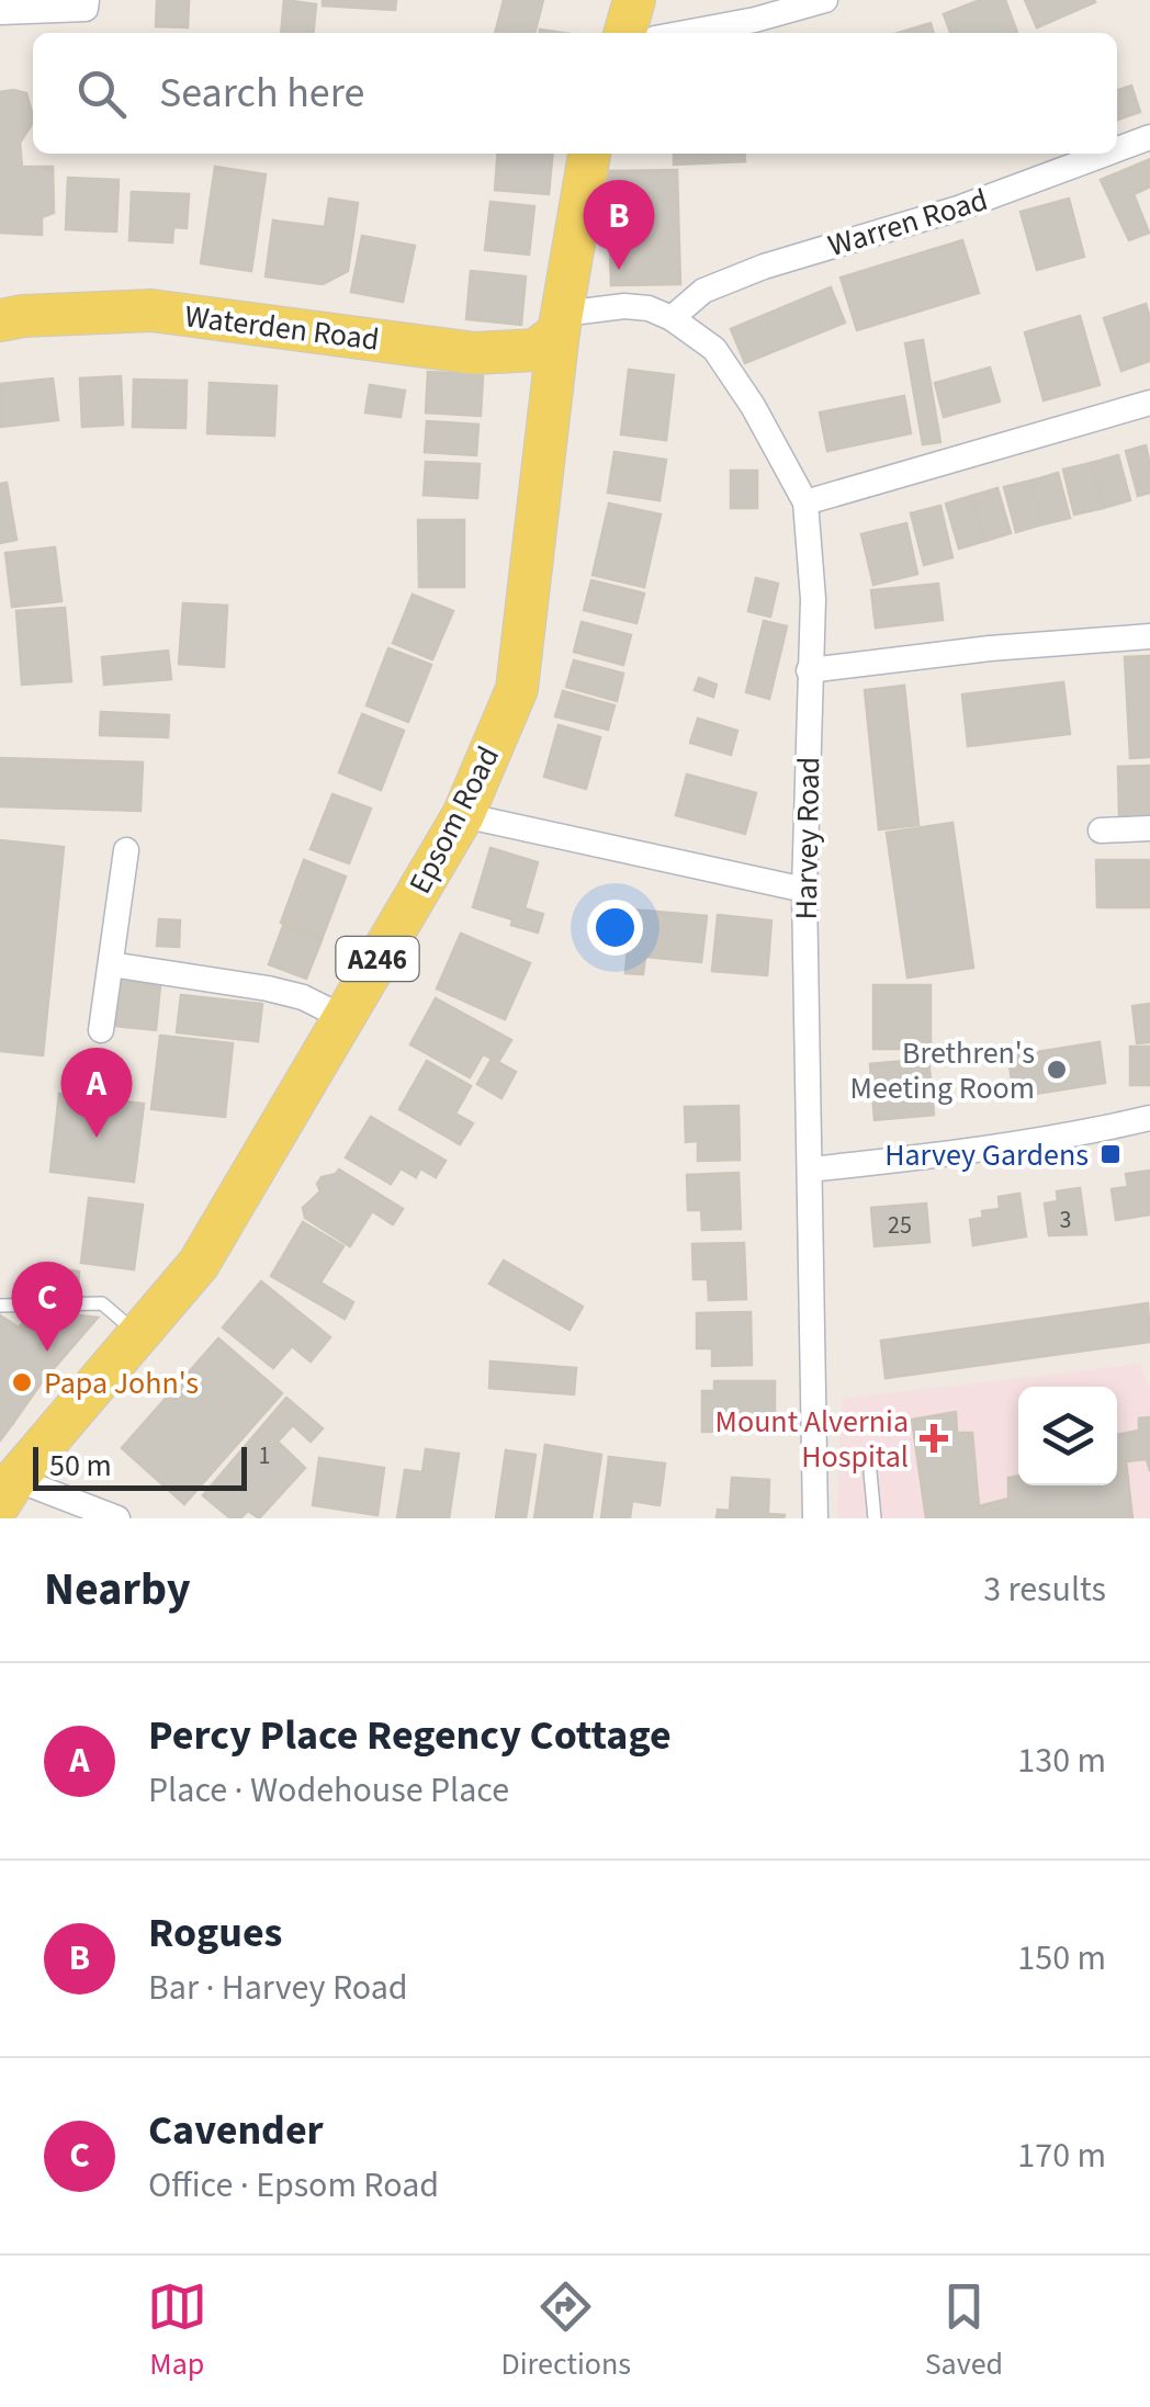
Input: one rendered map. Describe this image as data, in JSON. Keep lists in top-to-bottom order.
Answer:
{
  "streets": {
    "main road": ["Waterden Road", "Epsom Road", "A246"],
    "street": ["Warren Road", "Harvey Road"]
  },
  "crossings": [
    ["Warren Road", "Harvey Road"],
    ["Waterden Road", "Epsom Road"],
    ["Waterden Road", "Harvey Road"],
    ["Epsom Road", "Harvey Road"]
  ],
  "places": {
    "other": ["Brethren's Meeting Room", "Papa John's"],
    "transit": ["Harvey Gardens"],
    "health": ["Mount Alvernia Hospital"]
  },
  "house_numbers": ["3", "25", "1"],
  "scale_bar": "50 m",
  "page": {
    "search": "Search here",
    "pins": ["B", "A", "C"],
    "scale": "50 m",
    "heading": ["Nearby", "3 results"],
    "list": [
      {
        "mark": "A",
        "name": "Percy Place Regency Cottage",
        "note": "Place · Wodehouse Place",
        "value": "130 m"
      },
      {
        "mark": "B",
        "name": "Rogues",
        "note": "Bar · Harvey Road",
        "value": "150 m"
      },
      {
        "mark": "C",
        "name": "Cavender",
        "note": "Office · Epsom Road",
        "value": "170 m"
      }
    ],
    "nav": ["Map", "Directions", "Saved"]
  }
}
